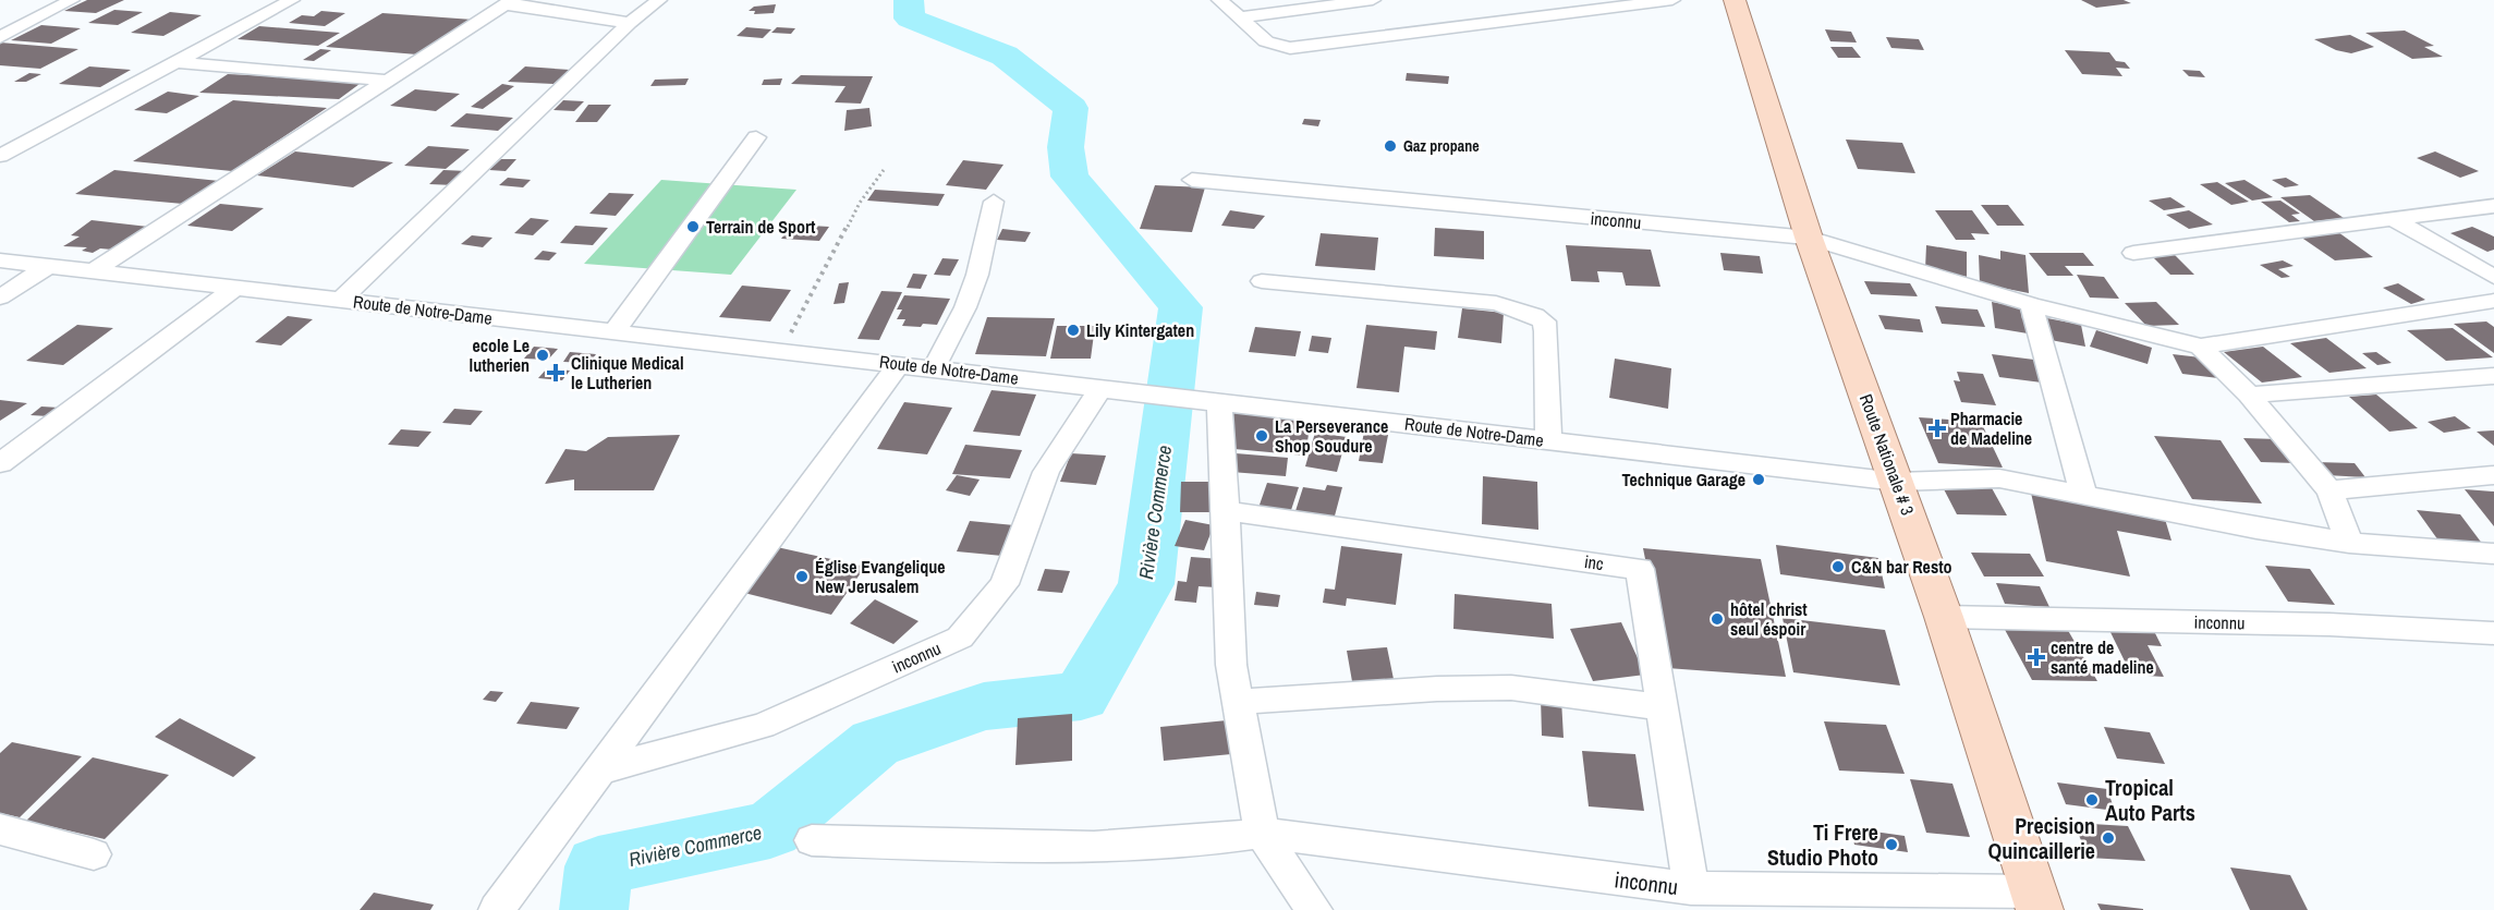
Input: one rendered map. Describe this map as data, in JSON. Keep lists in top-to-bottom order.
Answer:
{
  "streets": {
    "main road": ["Route Nationale # 3"],
    "street": ["inconnu", "Route de Notre-Dame", "inc"]
  },
  "crossings": [
    ["inconnu", "Route de Notre-Dame"],
    ["inconnu", "Route Nationale # 3"],
    ["inconnu", "inc"],
    ["Route de Notre-Dame", "Route Nationale # 3"]
  ],
  "water": ["Rivière Commerce"],
  "places": {
    "other": [
      "Gaz propane",
      "Terrain de Sport",
      "Lily Kintergaten",
      "ecole Le lutherien",
      "La Perseverance Shop Soudure",
      "Technique Garage",
      "C&N bar Resto",
      "Église Evangelique New Jerusalem",
      "hôtel christ seul éspoir",
      "Tropical Auto Parts",
      "Precision Quincaillerie",
      "Ti Frere Studio Photo"
    ],
    "health": ["Clinique Medical le Lutherien", "Pharmacie de Madeline", "centre de santé madeline"]
  }
}
